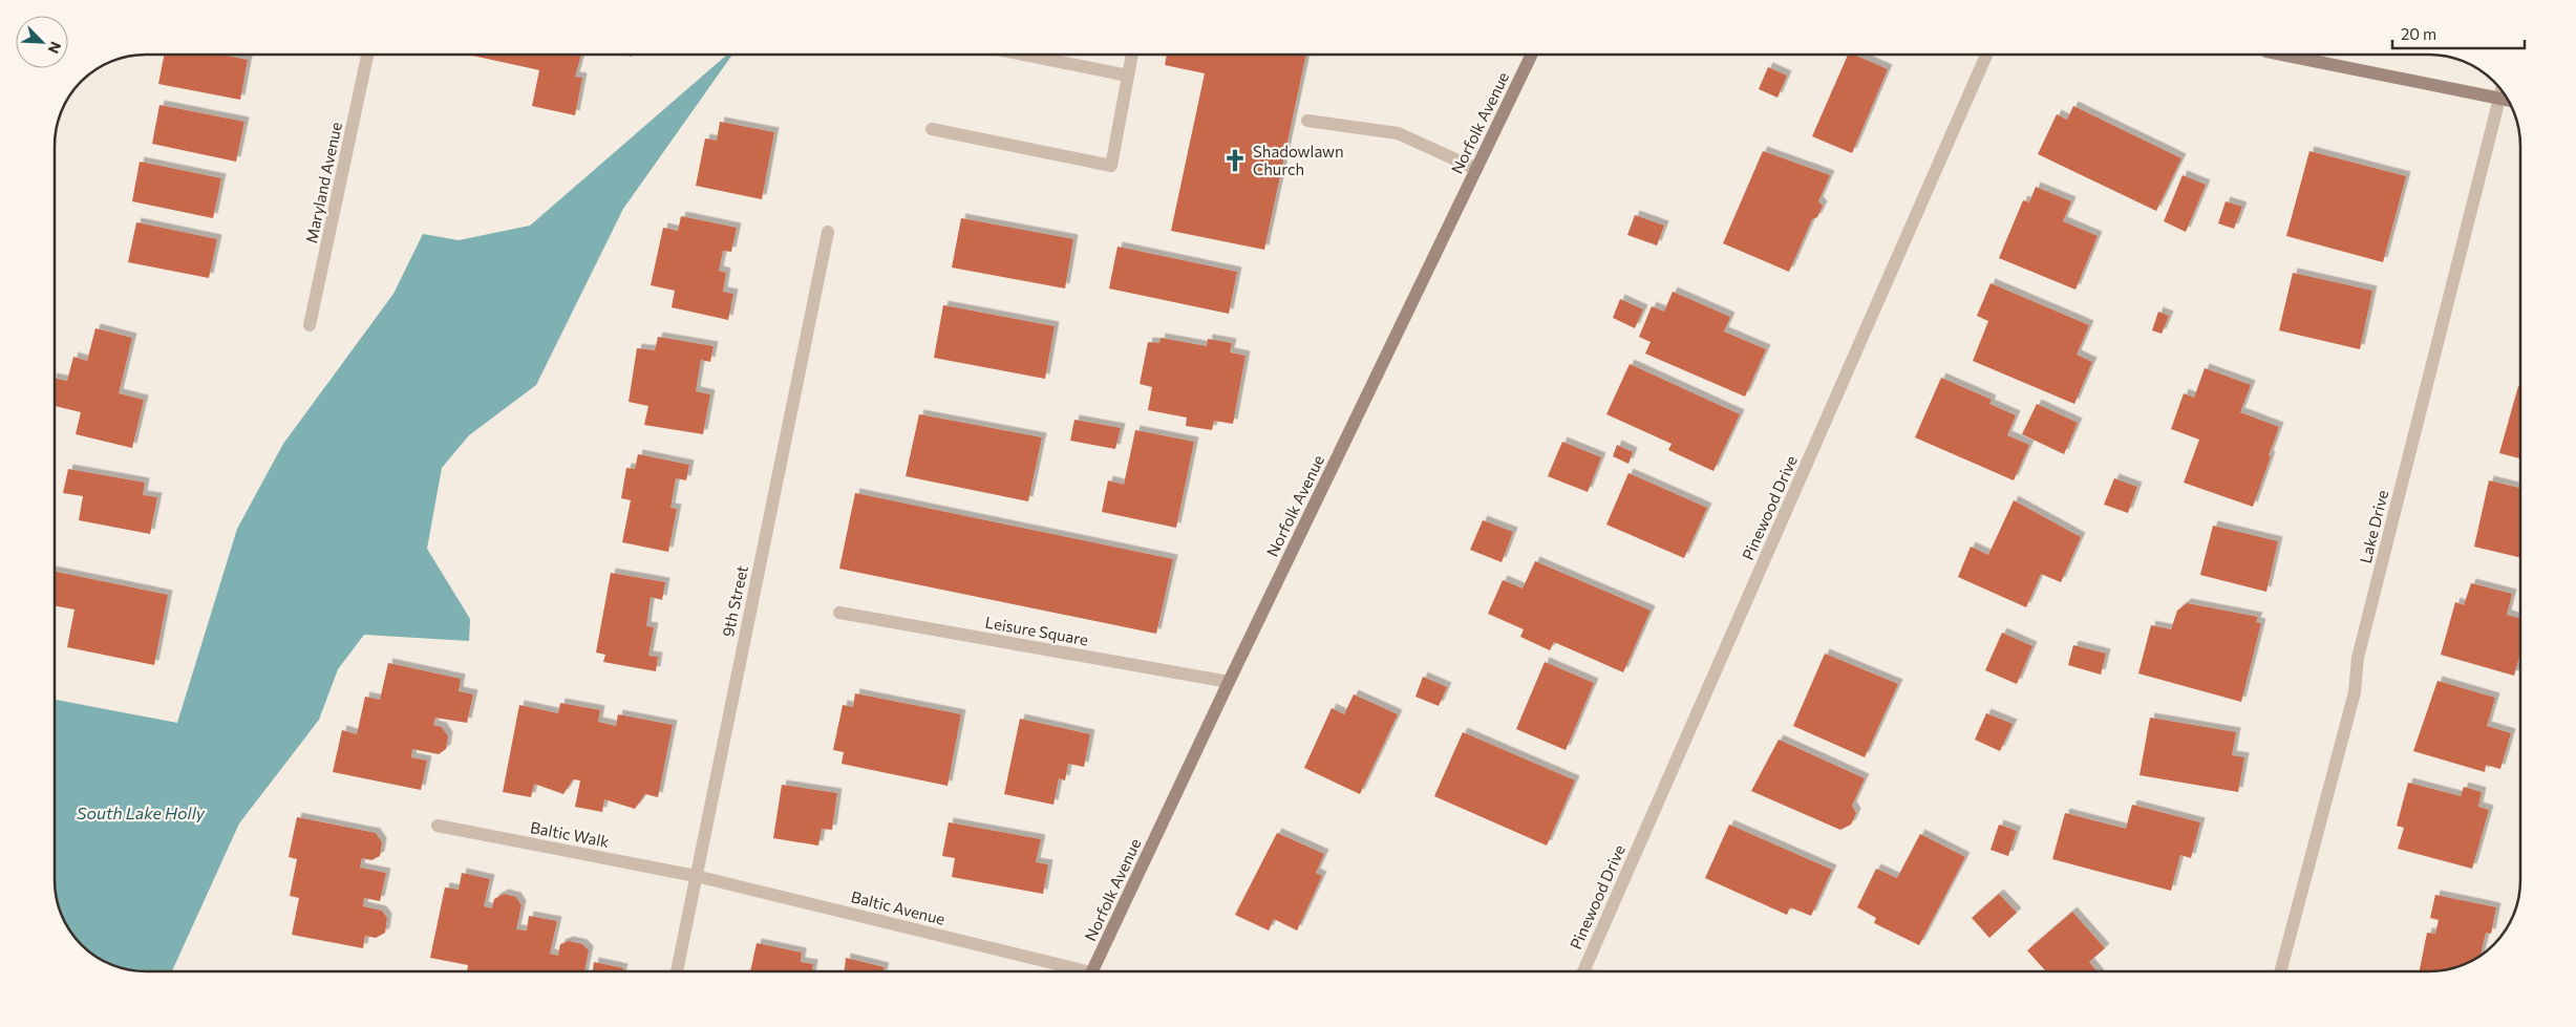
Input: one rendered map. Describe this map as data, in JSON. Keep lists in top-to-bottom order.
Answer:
{
  "streets": {
    "main road": ["Norfolk Avenue"],
    "street": [
      "Maryland Avenue",
      "Pinewood Drive",
      "Lake Drive",
      "9th Street",
      "Leisure Square",
      "Baltic Walk",
      "Baltic Avenue"
    ]
  },
  "crossings": [
    ["Norfolk Avenue", "Leisure Square"],
    ["9th Street", "Baltic Walk"],
    ["9th Street", "Baltic Avenue"],
    ["Baltic Walk", "Baltic Avenue"]
  ],
  "water": ["South Lake Holly"],
  "places": {
    "church": ["Shadowlawn Church"]
  },
  "scale_bar": "20 m",
  "north": "bottom right"
}
